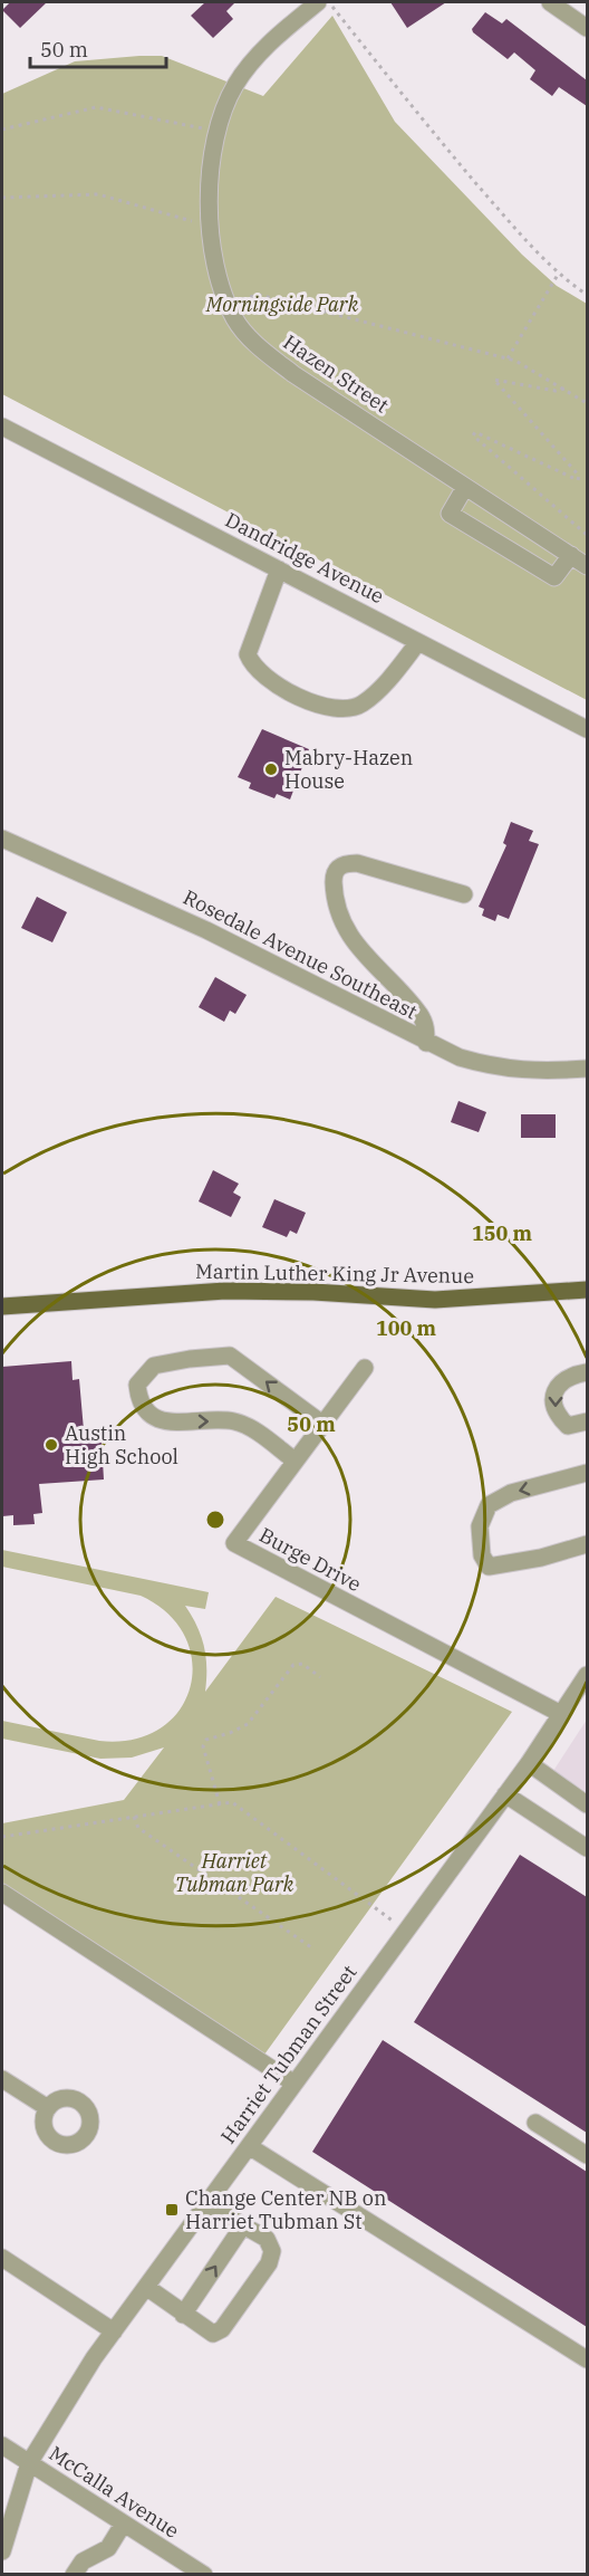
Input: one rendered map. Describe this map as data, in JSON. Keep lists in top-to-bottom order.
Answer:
{
  "streets": {
    "main road": ["Martin Luther King Jr Avenue"],
    "street": [
      "Hazen Street",
      "Dandridge Avenue",
      "Rosedale Avenue Southeast",
      "Burge Drive",
      "Harriet Tubman Street",
      "McCalla Avenue"
    ]
  },
  "crossings": [
    ["Burge Drive", "Harriet Tubman Street"],
    ["Harriet Tubman Street", "McCalla Avenue"]
  ],
  "parks": ["Morningside Park", "Harriet Tubman Park"],
  "places": {
    "other": ["Mabry-Hazen House", "Austin High School"],
    "transit": ["Change Center NB on Harriet Tubman St"]
  },
  "scale_bar": "50 m",
  "rings": ["150 m", "100 m", "50 m"]
}
